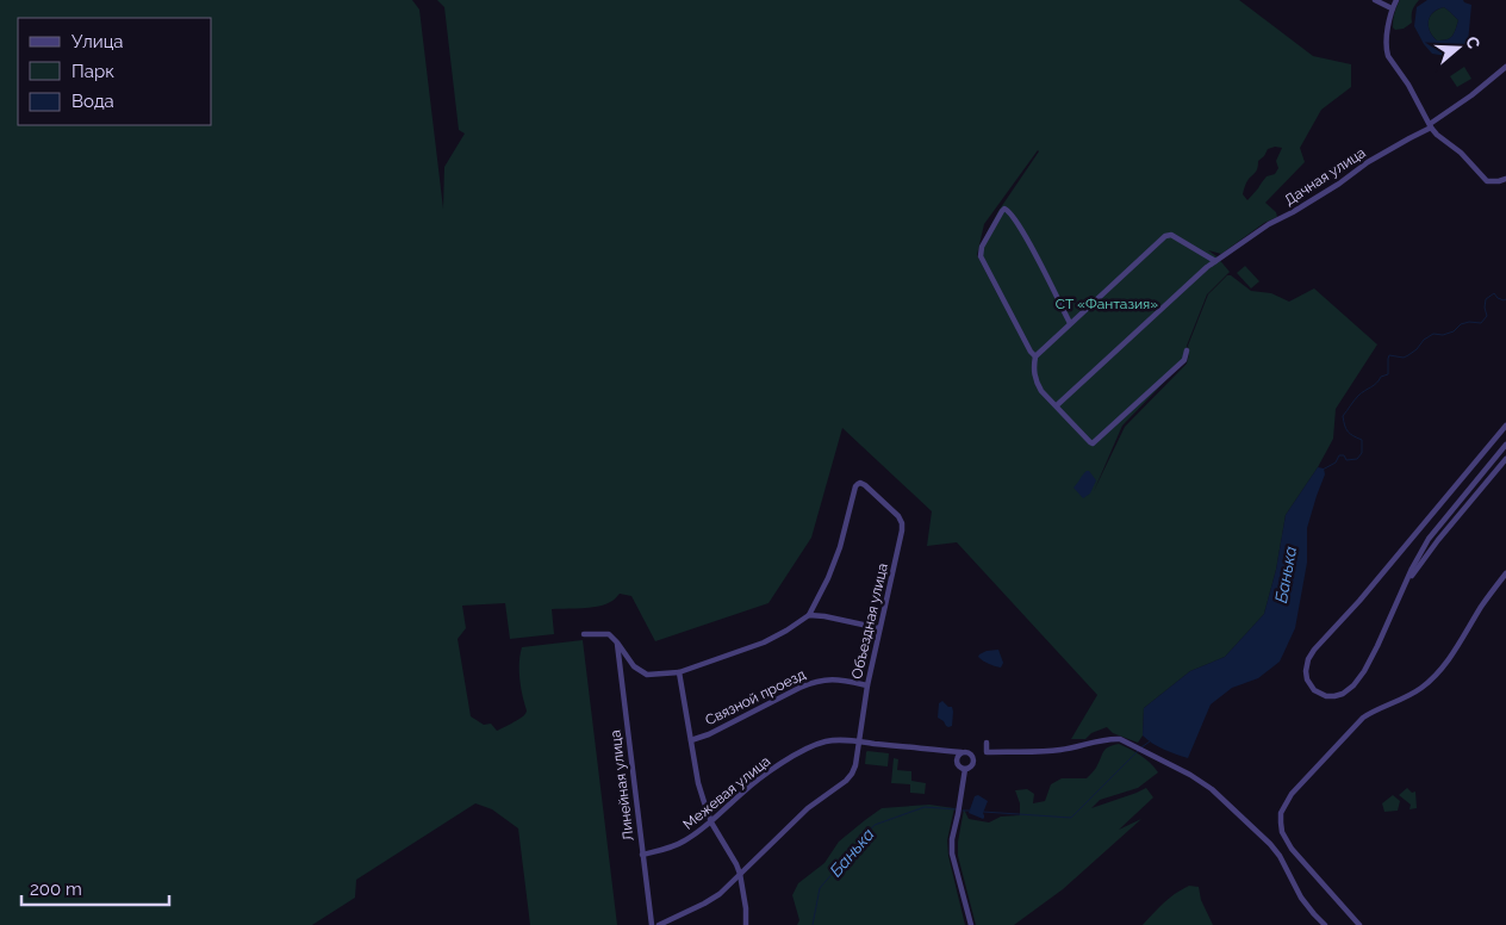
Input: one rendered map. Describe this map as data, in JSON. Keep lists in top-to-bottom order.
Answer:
{
  "streets": {
    "street": [
      "Дачная улица",
      "Объездная улица",
      "Связной проезд",
      "Линейная улица",
      "Межевая улица"
    ]
  },
  "crossings": [
    ["Объездная улица", "Связной проезд"],
    ["Объездная улица", "Межевая улица"],
    ["Линейная улица", "Межевая улица"]
  ],
  "water": ["Банька"],
  "parks": ["СТ «Фантазия»"],
  "legend": ["Улица", "Парк", "Вода"],
  "scale_bar": "200 m",
  "north": "right"
}
